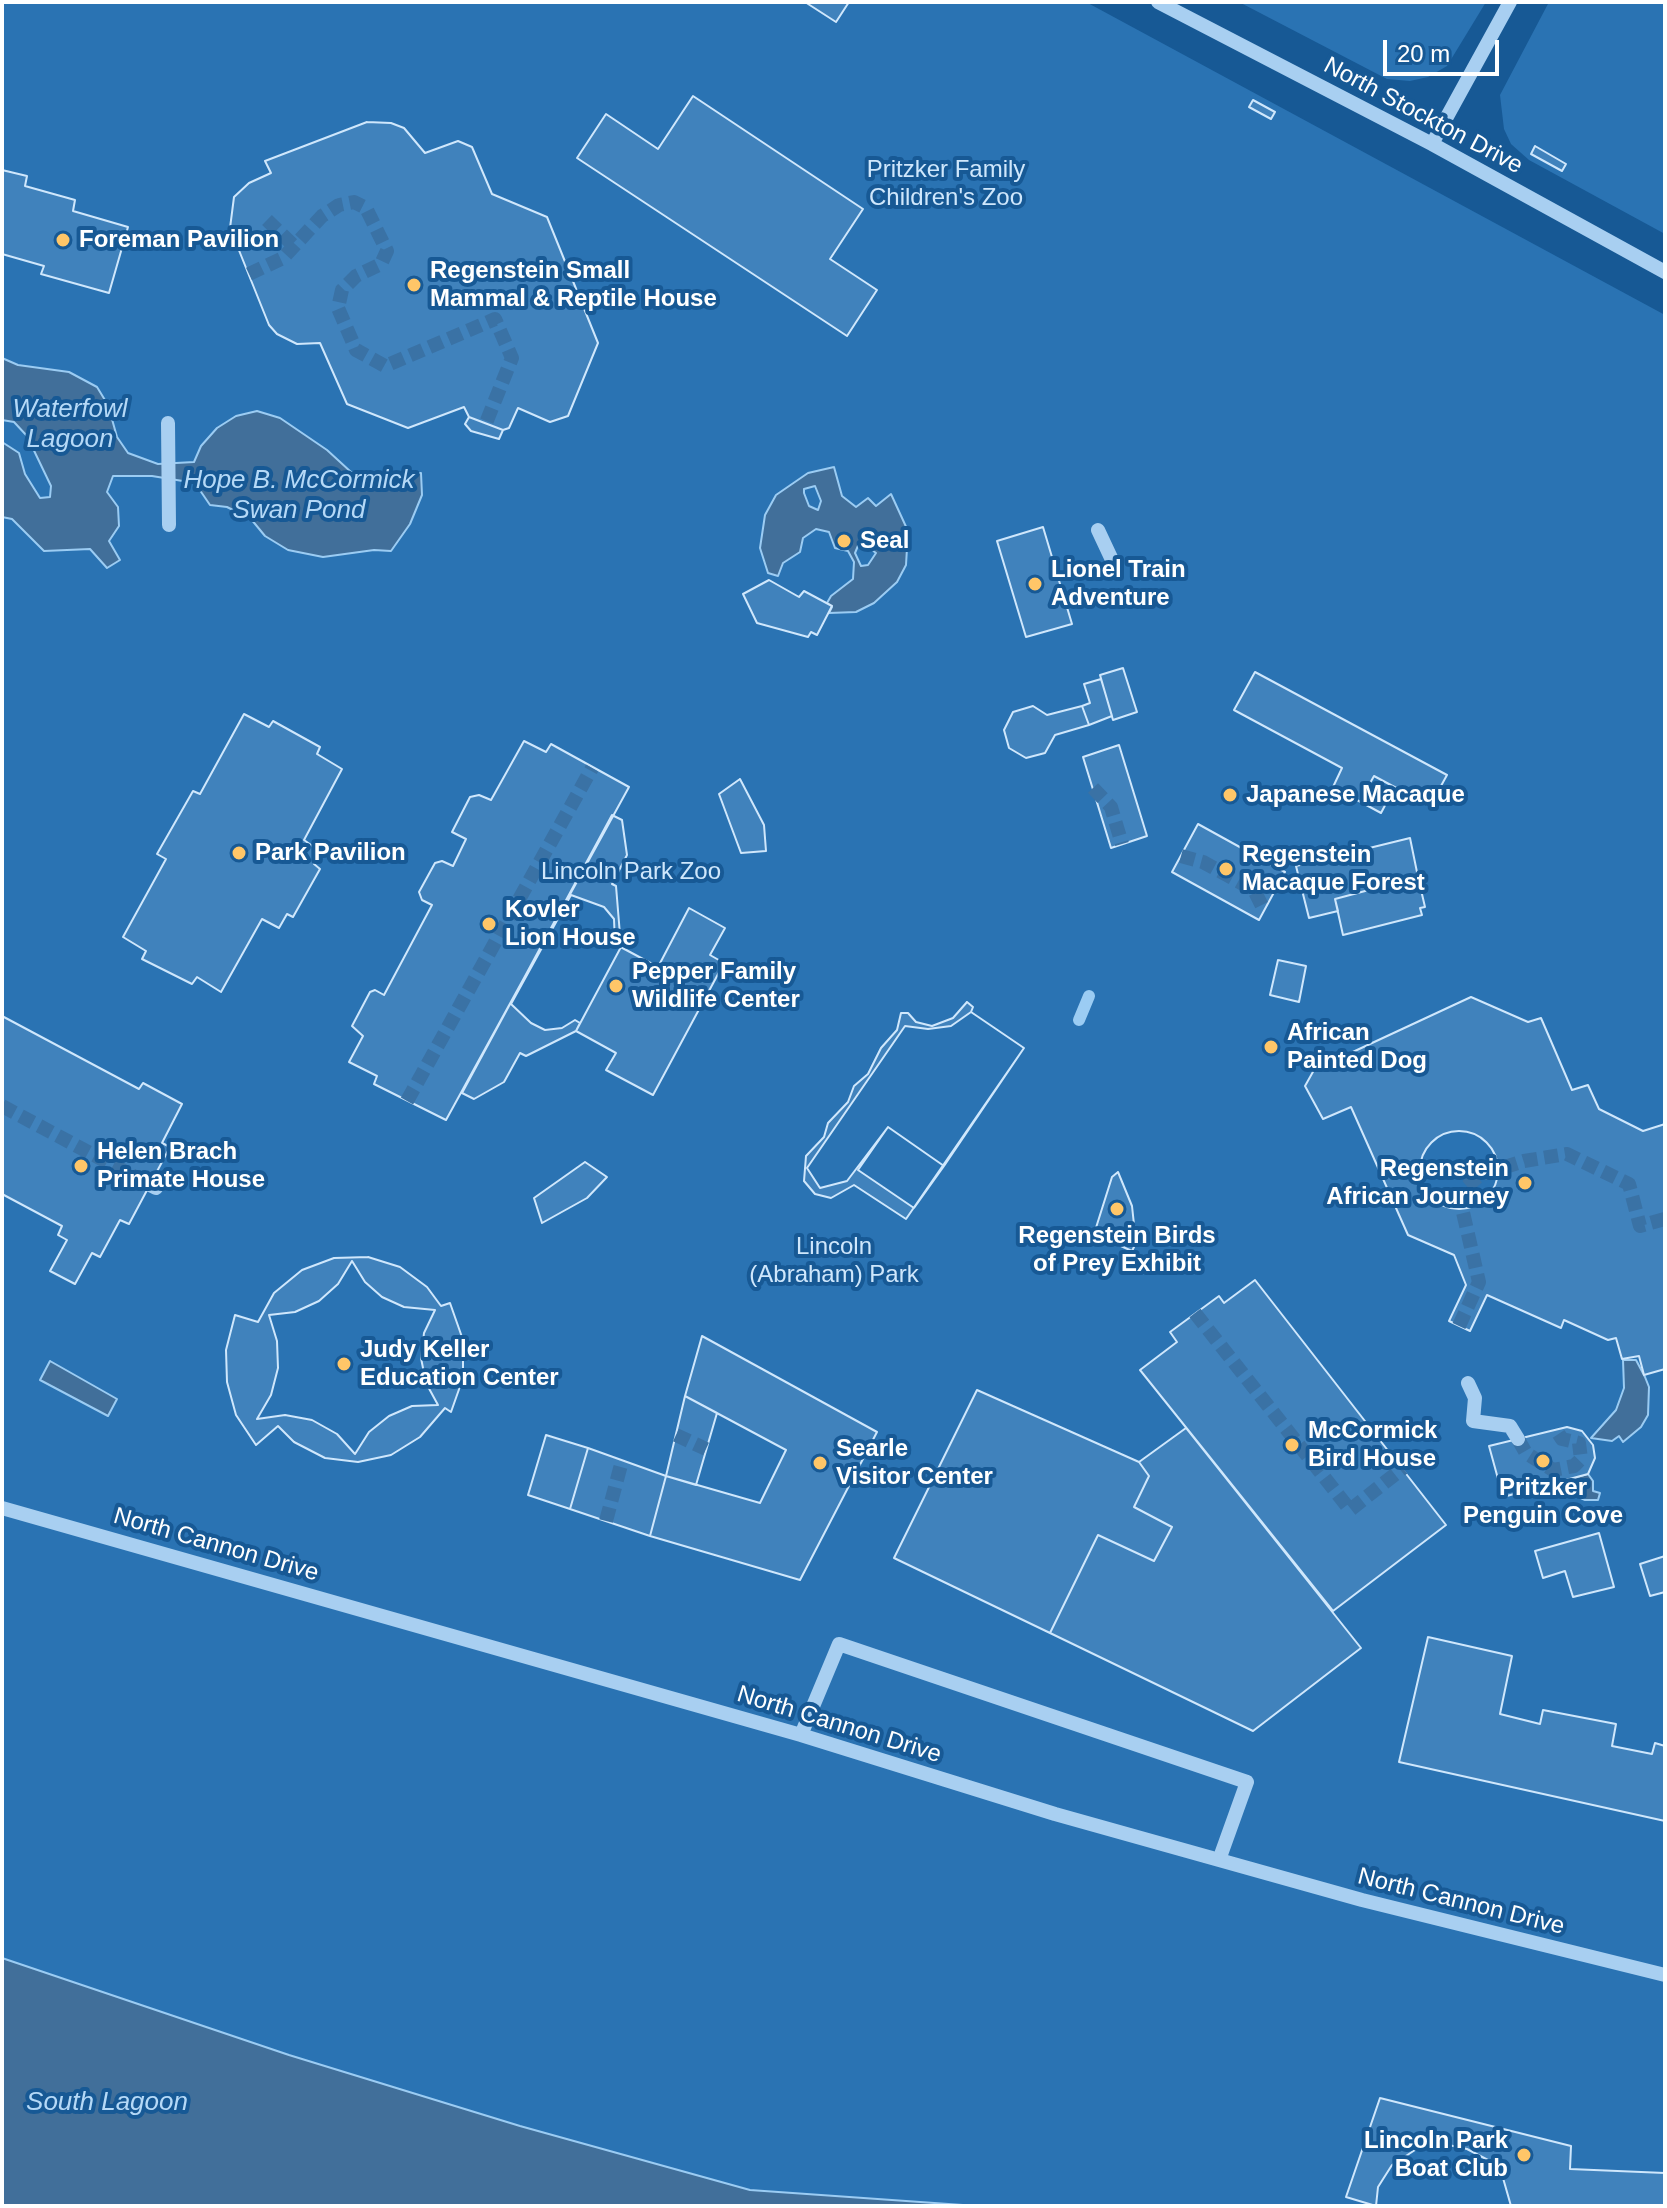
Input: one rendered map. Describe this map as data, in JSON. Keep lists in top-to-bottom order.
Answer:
{
  "streets": {
    "street": ["North Stockton Drive", "North Cannon Drive"]
  },
  "water": ["Waterfowl Lagoon", "Hope B. McCormick Swan Pond", "South Lagoon"],
  "parks": ["Pritzker Family Children's Zoo", "Lincoln Park Zoo", "Lincoln (Abraham) Park"],
  "places": [
    "Foreman Pavilion",
    "Regenstein Small Mammal & Reptile House",
    "Seal",
    "Lionel Train Adventure",
    "Japanese Macaque",
    "Park Pavilion",
    "Regenstein Macaque Forest",
    "Kovler Lion House",
    "Pepper Family Wildlife Center",
    "African Painted Dog",
    "Helen Brach Primate House",
    "Regenstein African Journey",
    "Regenstein Birds of Prey Exhibit",
    "Judy Keller Education Center",
    "McCormick Bird House",
    "Pritzker Penguin Cove",
    "Searle Visitor Center",
    "Lincoln Park Boat Club"
  ],
  "scale_bar": "20 m"
}
